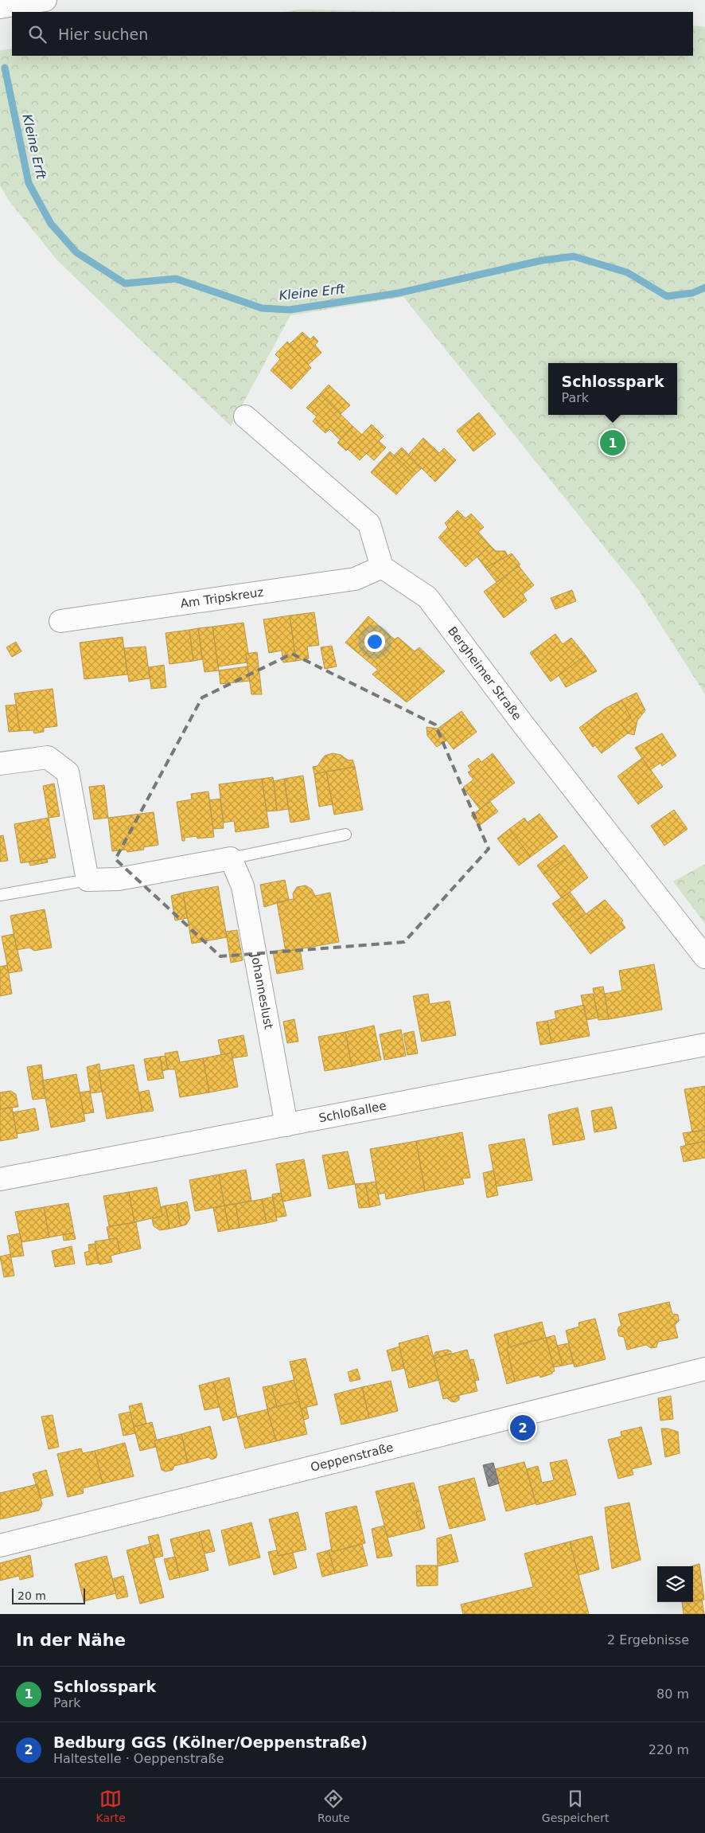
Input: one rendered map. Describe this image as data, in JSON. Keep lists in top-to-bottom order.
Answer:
{
  "streets": {
    "street": [
      "Am Tripskreuz",
      "Bergheimer Straße",
      "Johanneslust",
      "Schloßallee",
      "Oeppenstraße"
    ]
  },
  "crossings": [
    ["Am Tripskreuz", "Bergheimer Straße"],
    ["Johanneslust", "Schloßallee"]
  ],
  "water": ["Kleine Erft"],
  "scale_bar": "20 m",
  "page": {
    "search": "Hier suchen",
    "popup": ["Schlosspark", "Park"],
    "pins": ["1", "2"],
    "scale": "20 m",
    "heading": ["In der Nähe", "2 Ergebnisse"],
    "list": [
      {
        "mark": "1",
        "name": "Schlosspark",
        "note": "Park",
        "value": "80 m"
      },
      {
        "mark": "2",
        "name": "Bedburg GGS (Kölner/Oeppenstraße)",
        "note": "Haltestelle · Oeppenstraße",
        "value": "220 m"
      }
    ],
    "nav": ["Karte", "Route", "Gespeichert"]
  }
}
